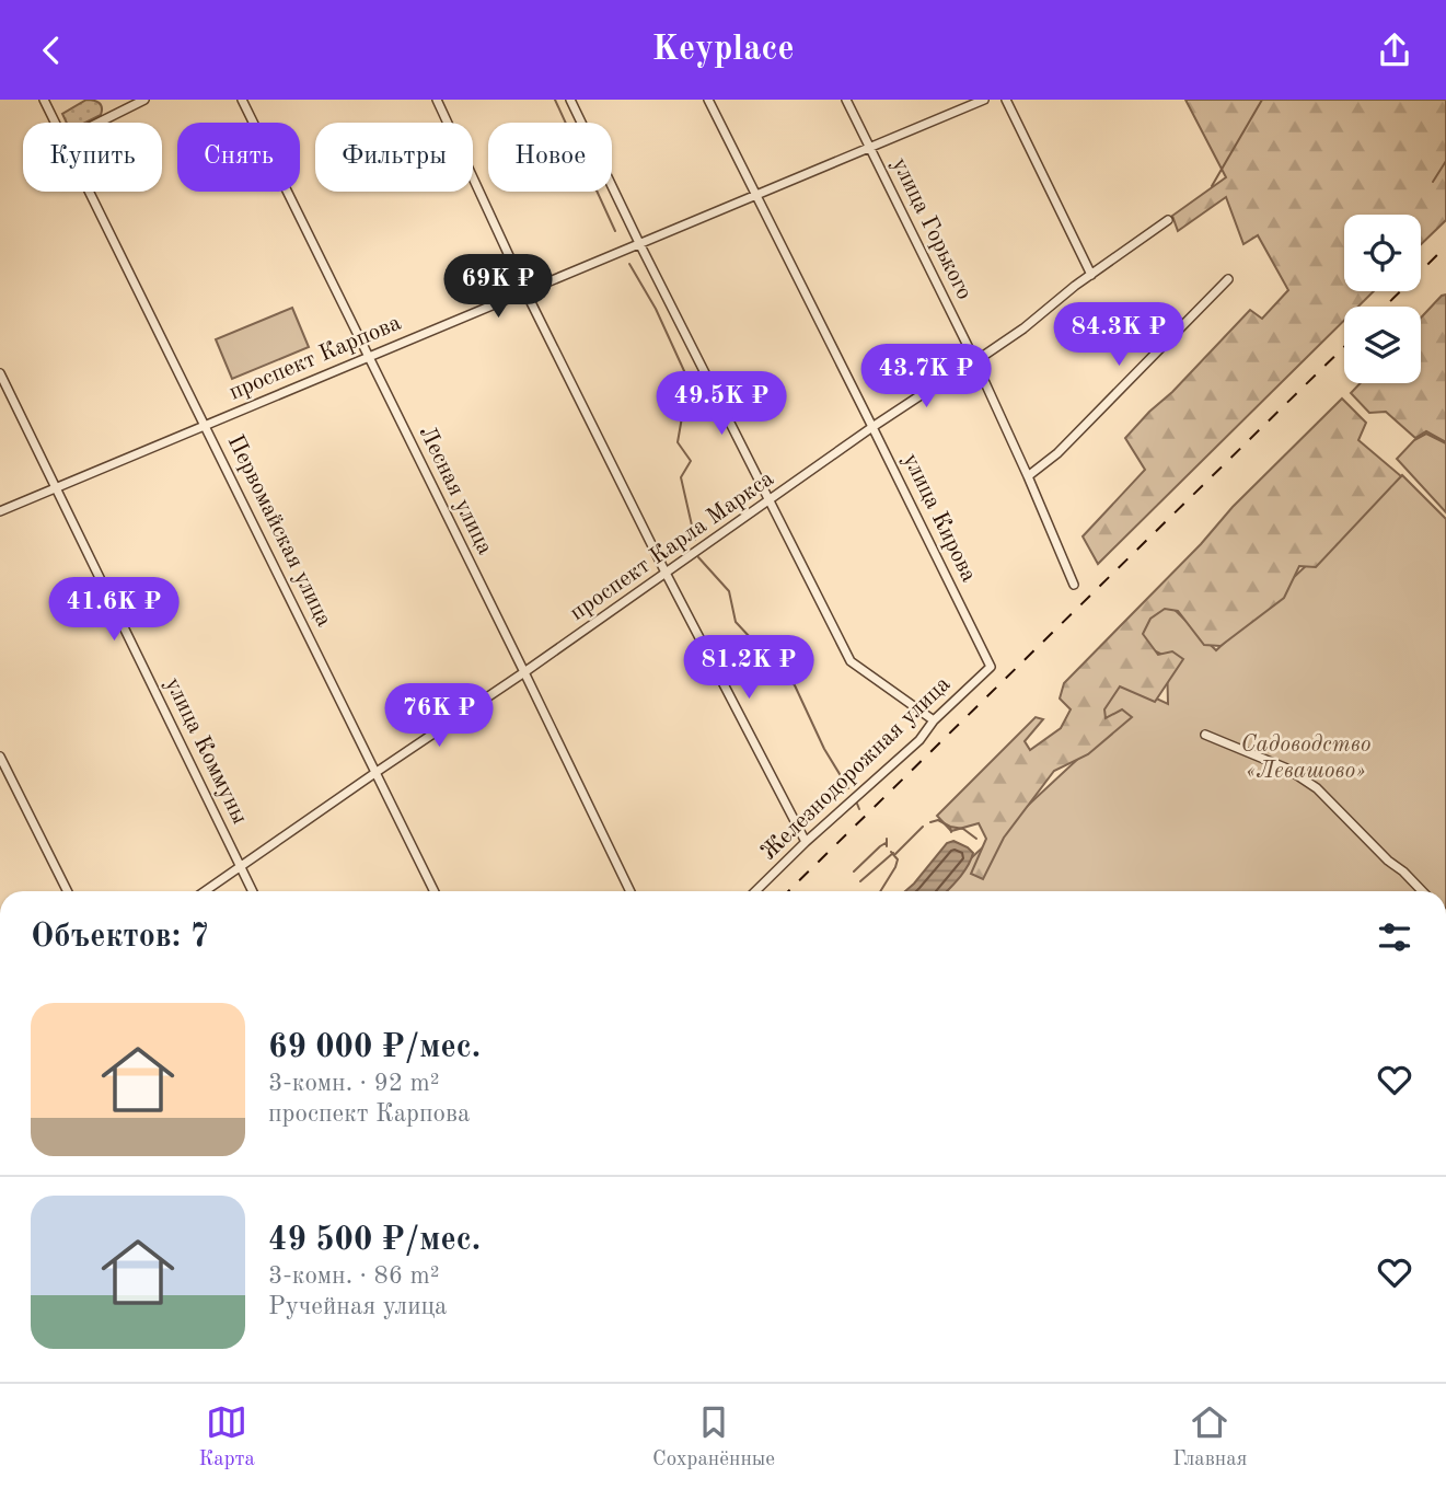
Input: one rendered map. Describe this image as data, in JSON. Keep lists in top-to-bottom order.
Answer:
{
  "streets": {
    "street": [
      "улица Горького",
      "проспект Карпова",
      "Лесная улица",
      "улица Кирова",
      "Первомайская улица",
      "проспект Карла Маркса",
      "улица Коммуны",
      "Железнодорожная улица"
    ]
  },
  "crossings": [
    ["улица Горького", "проспект Карпова"],
    ["улица Горького", "проспект Карла Маркса"],
    ["проспект Карпова", "Лесная улица"],
    ["проспект Карпова", "улица Кирова"],
    ["проспект Карпова", "Первомайская улица"],
    ["проспект Карпова", "улица Коммуны"],
    ["Лесная улица", "проспект Карла Маркса"],
    ["улица Кирова", "проспект Карла Маркса"],
    ["улица Кирова", "Железнодорожная улица"],
    ["Первомайская улица", "проспект Карла Маркса"],
    ["проспект Карла Маркса", "улица Коммуны"]
  ],
  "parks": ["Садоводство «Левашово»"],
  "page": {
    "header": "Keyplace",
    "chip": [
      "Купить",
      "Снять",
      "Фильтры",
      "Новое"
    ],
    "price": [
      "69K ₽",
      "84.3K ₽",
      "43.7K ₽",
      "49.5K ₽",
      "41.6K ₽",
      "81.2K ₽",
      "76K ₽"
    ],
    "heading": "Объектов: 7",
    "list": [
      {
        "name": "69 000 ₽/мес.",
        "note": "3-комн. · 92 m² · проспект Карпова"
      },
      {
        "name": "49 500 ₽/мес.",
        "note": "3-комн. · 86 m² · Ручейная улица"
      }
    ],
    "tabs": ["Карта", "Сохранённые", "Главная"]
  }
}
